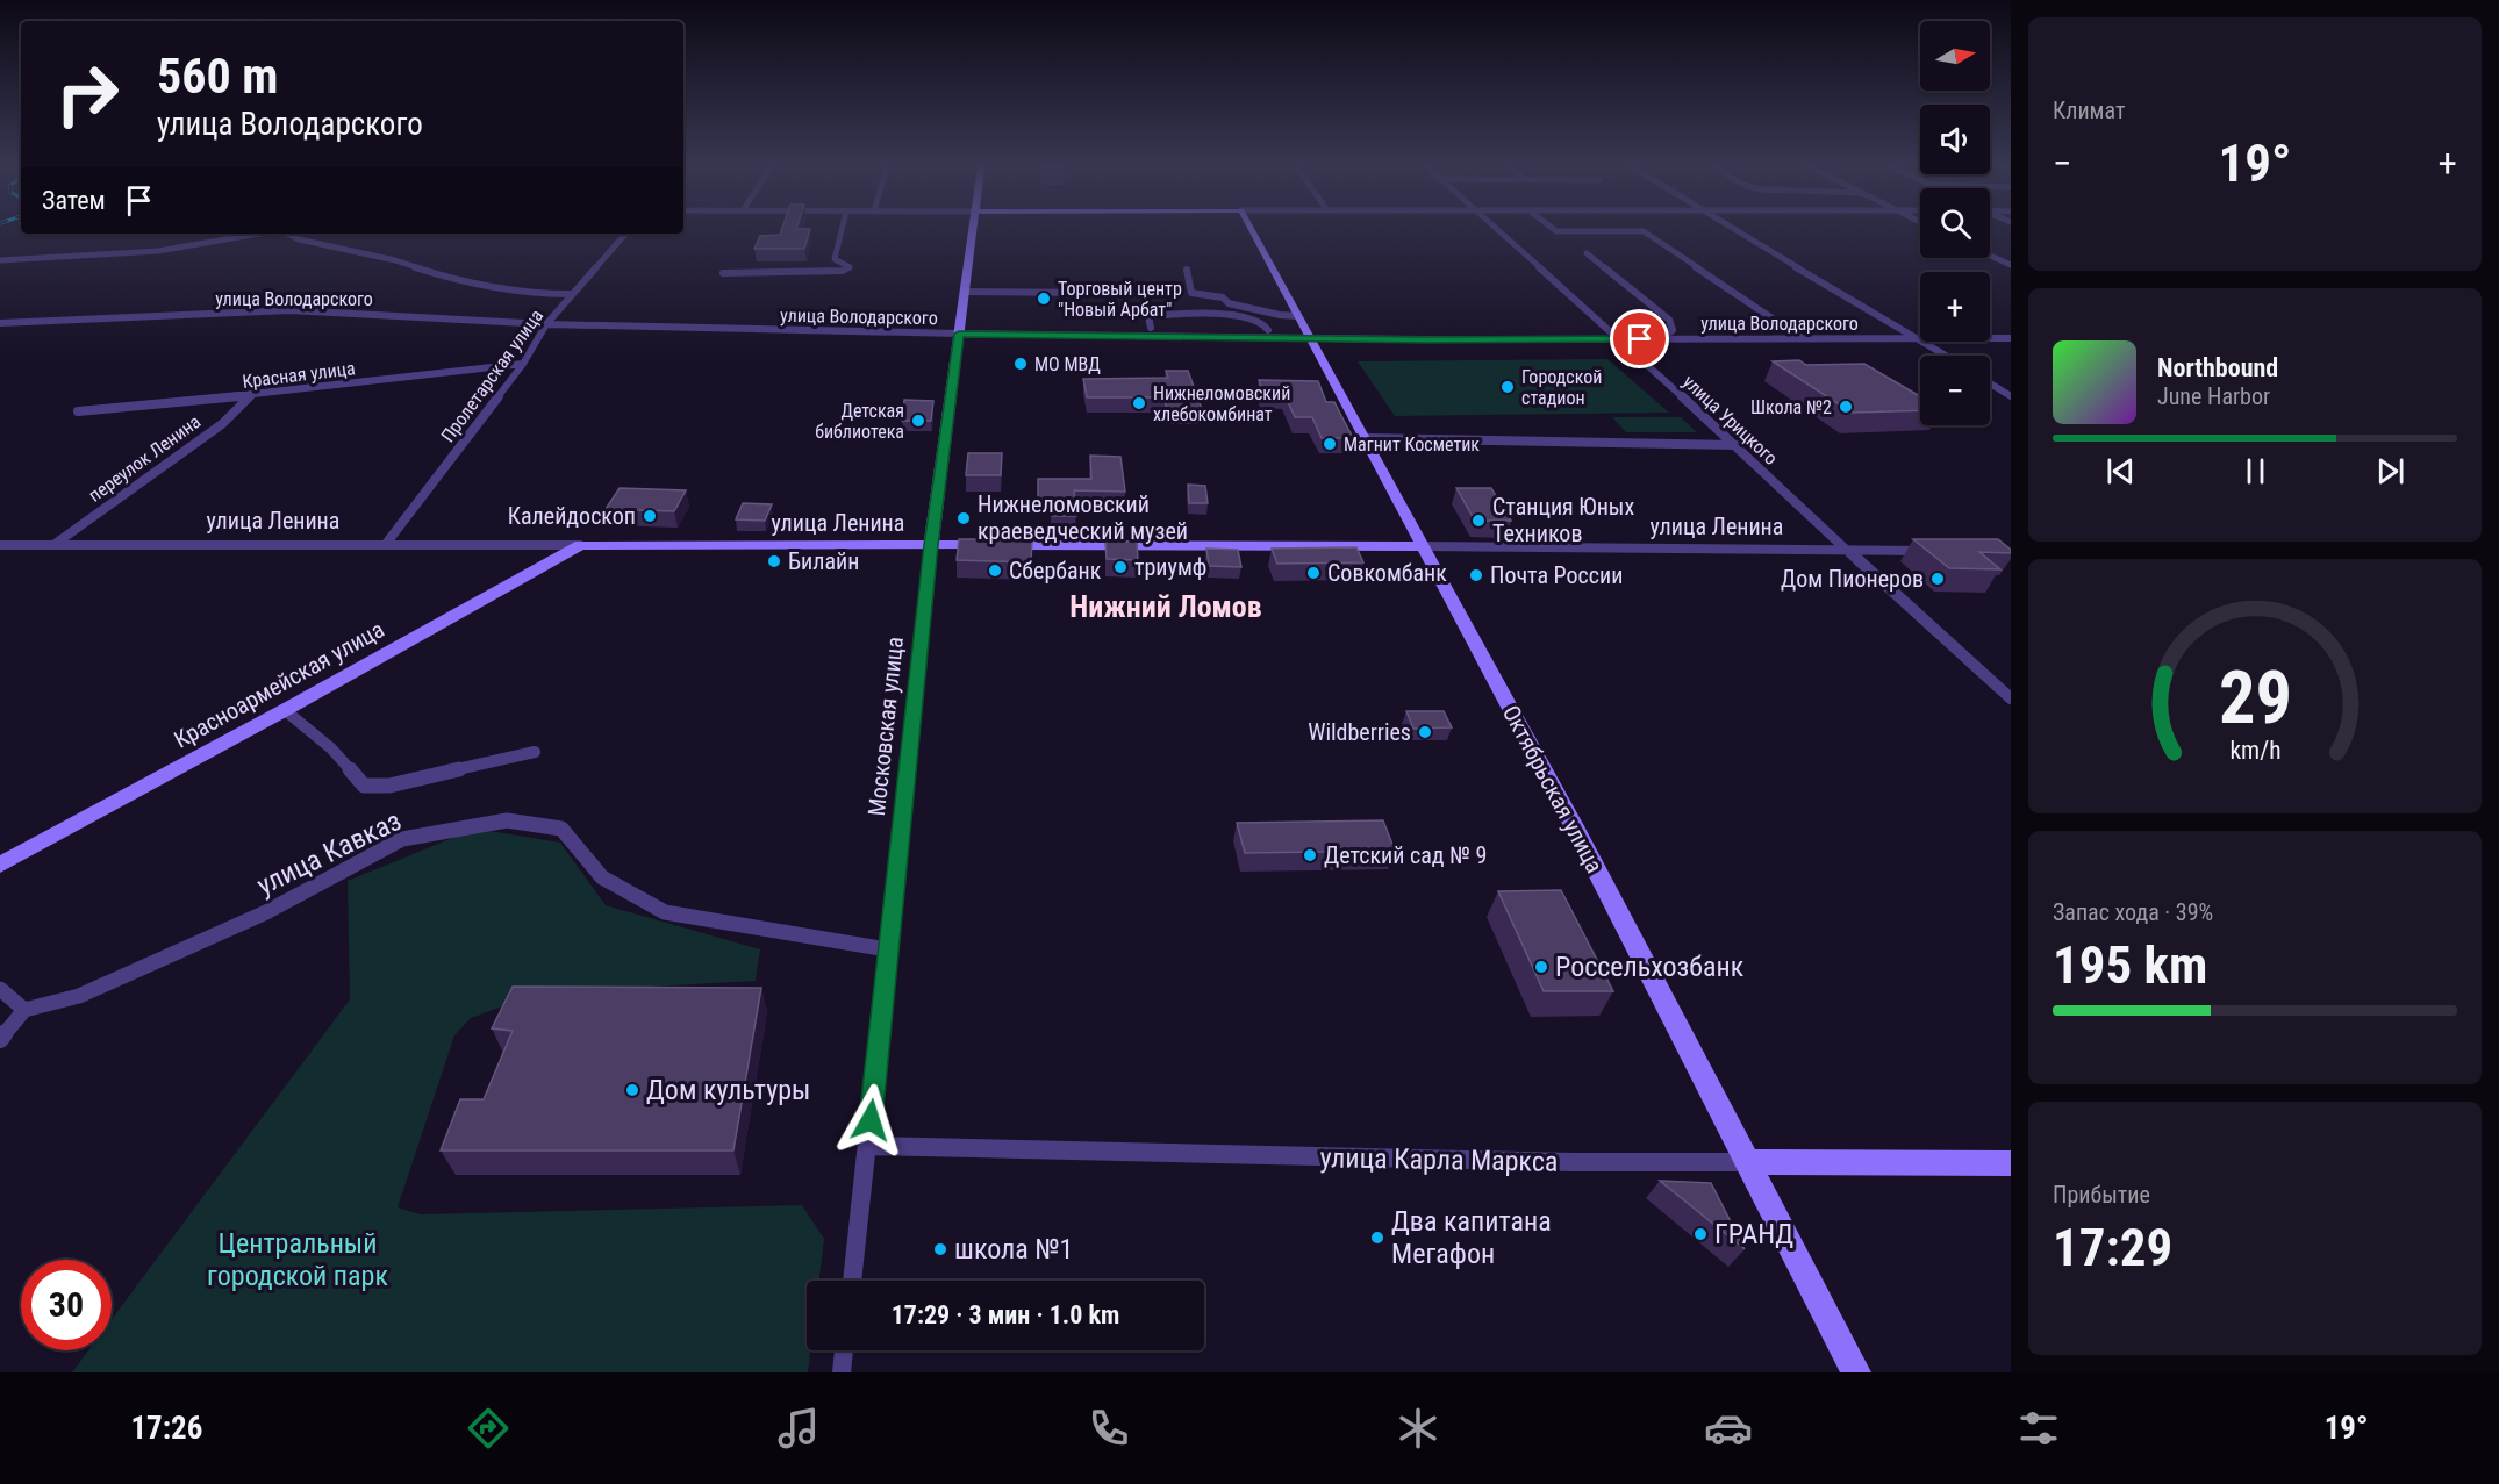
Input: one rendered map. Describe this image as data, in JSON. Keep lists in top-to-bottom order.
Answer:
{
  "streets": {
    "main road": [
      "улица Ленина",
      "Красноармейская улица",
      "Московская улица",
      "Октябрьская улица",
      "улица Карла Маркса"
    ],
    "street": [
      "улица Володарского",
      "Красная улица",
      "Пролетарская улица",
      "улица Урицкого",
      "переулок Ленина",
      "улица Кавказ"
    ]
  },
  "crossings": [
    ["улица Володарского", "Пролетарская улица"],
    ["улица Володарского", "улица Урицкого"],
    ["улица Володарского", "Московская улица"],
    ["улица Володарского", "Октябрьская улица"],
    ["Красная улица", "Пролетарская улица"],
    ["Красная улица", "переулок Ленина"],
    ["Пролетарская улица", "улица Ленина"],
    ["улица Урицкого", "улица Ленина"],
    ["переулок Ленина", "улица Ленина"],
    ["улица Ленина", "Красноармейская улица"],
    ["улица Ленина", "Московская улица"],
    ["улица Ленина", "Октябрьская улица"],
    ["Московская улица", "улица Кавказ"],
    ["Московская улица", "улица Карла Маркса"],
    ["Октябрьская улица", "улица Карла Маркса"]
  ],
  "districts": ["Нижний Ломов"],
  "parks": ["Центральный городской парк"],
  "places": [
    "Торговый центр \"Новый Арбат\"",
    "МО МВД",
    "Городской стадион",
    "Нижнеломовский хлебокомбинат",
    "Школа №2",
    "Детская библиотека",
    "Магнит Косметик",
    "Калейдоскоп",
    "Нижнеломовский краеведческий музей",
    "Станция Юных Техников",
    "Билайн",
    "триумф",
    "Сбербанк",
    "Совкомбанк",
    "Почта России",
    "Дом Пионеров",
    "Wildberries",
    "Детский сад № 9",
    "Россельхозбанк",
    "Дом культуры",
    "ГРАНД",
    "Два капитана Мегафон",
    "школа №1"
  ],
  "north": "right",
  "page": {
    "tile": [
      "Климат",
      ["Запас хода · 39%", "195 km"],
      ["Прибытие", "17:29"]
    ],
    "map_buttons": ["+", "−"],
    "turn": ["560 m", "улица Володарского"],
    "heat": ["−", "19°", "+"],
    "then": "Затем",
    "song": ["Northbound", "June Harbor"],
    "limit": "30",
    "trip": "17:29 · 3 мин · 1.0 km",
    "tabs": ["17:26", "19°"],
    "gauge": ["29", "km/h"]
  }
}
